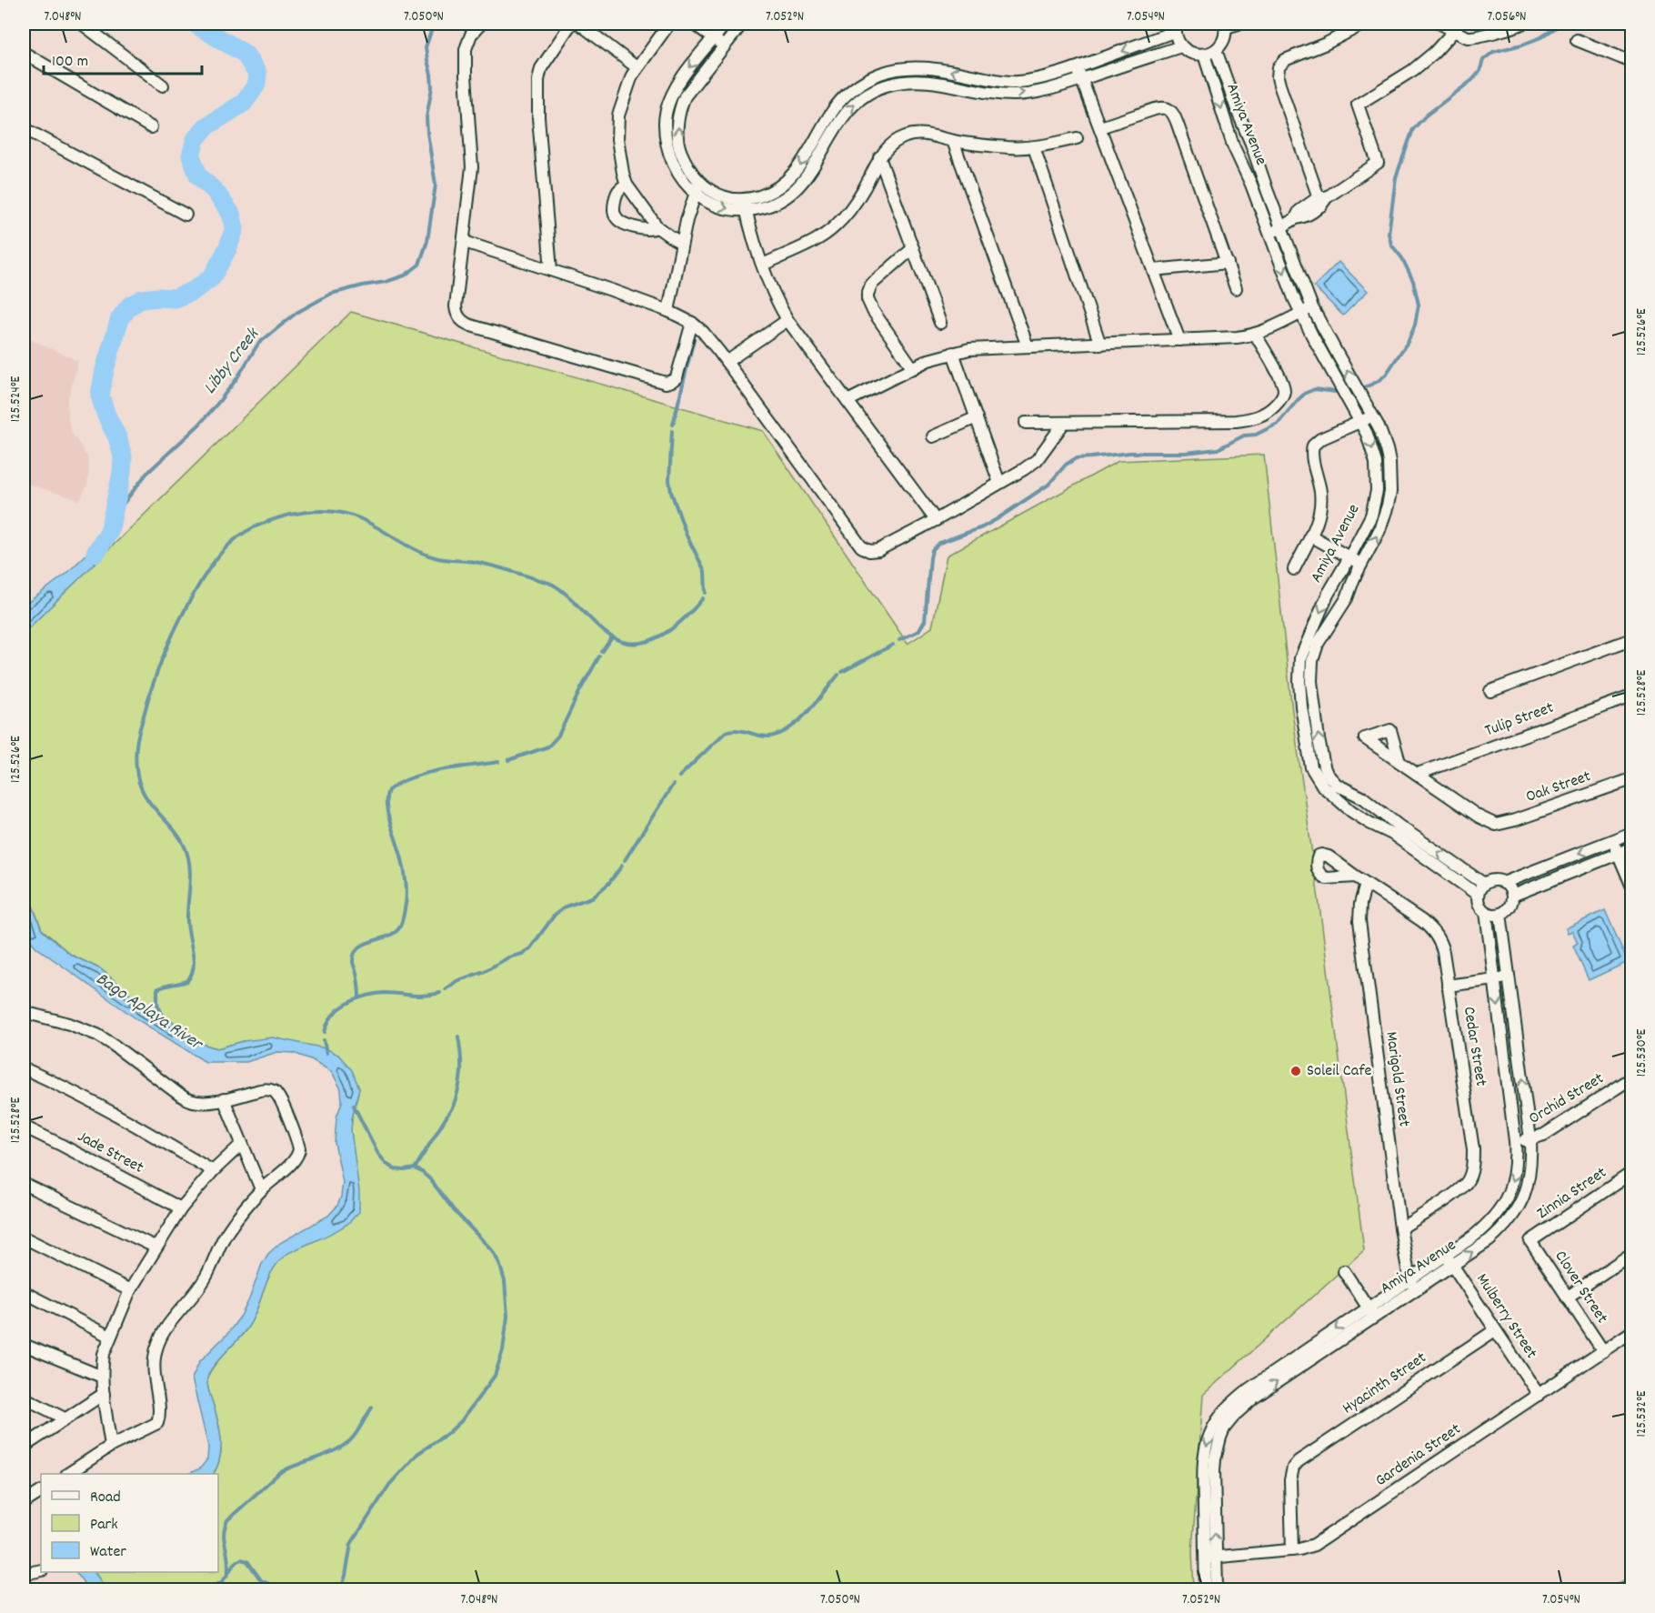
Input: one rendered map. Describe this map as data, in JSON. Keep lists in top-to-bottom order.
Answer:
{
  "streets": {
    "street": [
      "Amiya Avenue",
      "Tulip Street",
      "Oak Street",
      "Cedar Street",
      "Marigold Street",
      "Orchid Street",
      "Jade Street",
      "Zinnia Street",
      "Clover Street",
      "Mulberry Street",
      "Hyacinth Street",
      "Gardenia Street"
    ]
  },
  "crossings": [
    ["Amiya Avenue", "Marigold Street"],
    ["Amiya Avenue", "Orchid Street"],
    ["Amiya Avenue", "Mulberry Street"],
    ["Amiya Avenue", "Gardenia Street"],
    ["Tulip Street", "Oak Street"],
    ["Cedar Street", "Marigold Street"],
    ["Zinnia Street", "Clover Street"],
    ["Clover Street", "Gardenia Street"],
    ["Mulberry Street", "Hyacinth Street"],
    ["Mulberry Street", "Gardenia Street"],
    ["Hyacinth Street", "Gardenia Street"]
  ],
  "water": ["Libby Creek", "Bago Aplaya River"],
  "places": ["Soleil Cafe"],
  "legend": ["Road", "Park", "Water"],
  "scale_bar": "100 m",
  "coordinates": [
    "7.048°N",
    "7.050°N",
    "7.052°N",
    "7.054°N",
    "7.056°N",
    "125.526°E",
    "125.524°E",
    "125.528°E",
    "125.530°E",
    "125.532°E"
  ]
}
